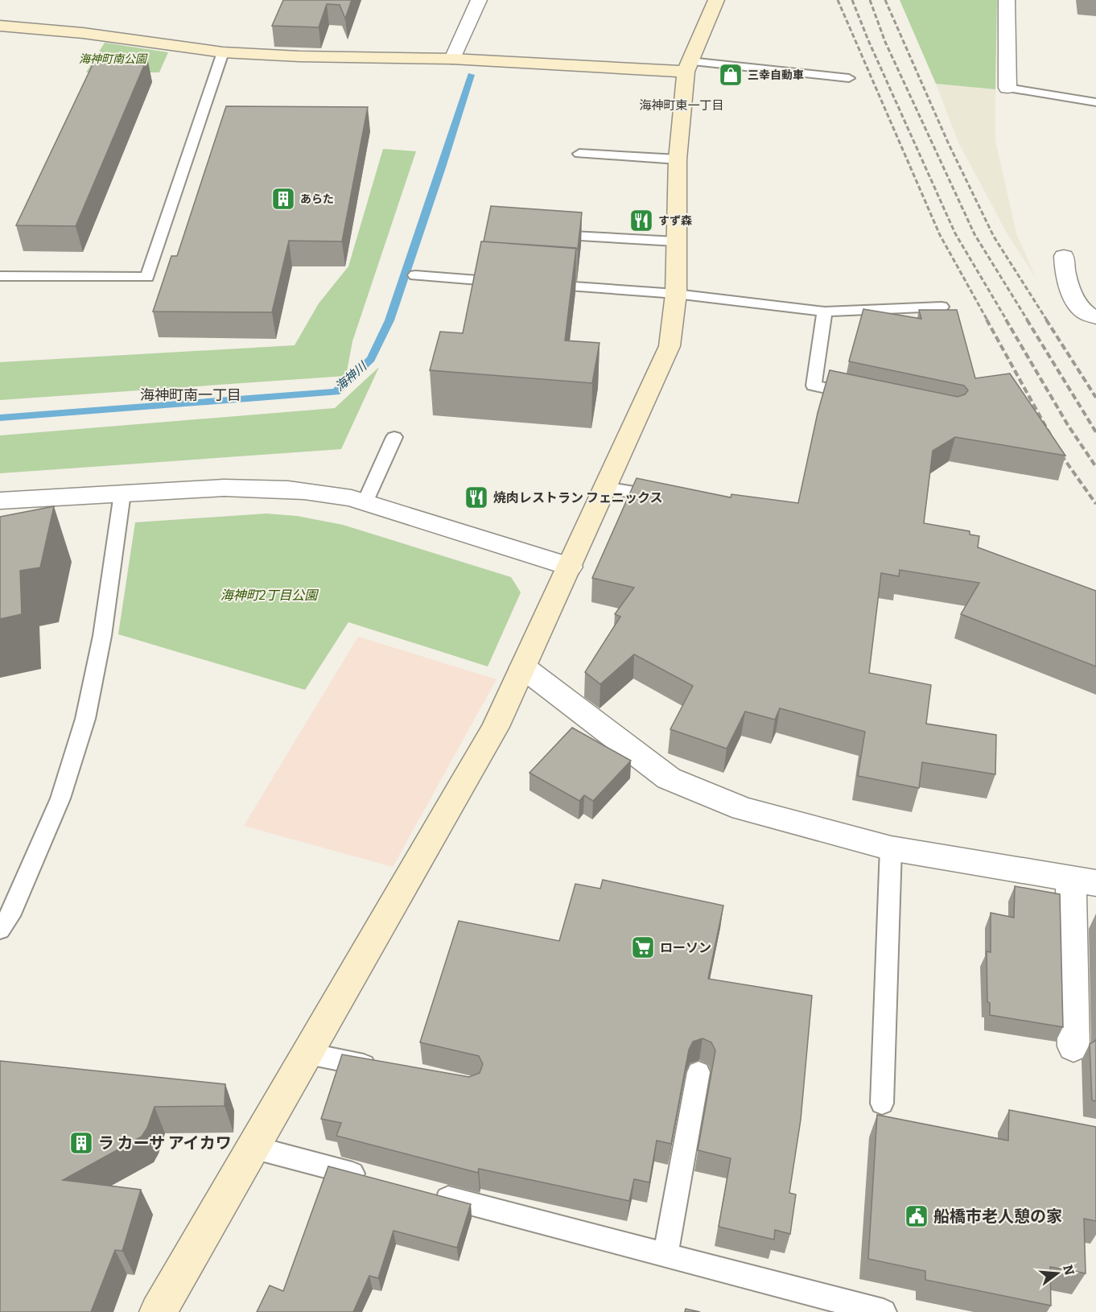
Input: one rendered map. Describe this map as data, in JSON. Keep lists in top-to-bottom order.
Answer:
{
  "districts": ["海神町東一丁目", "海神町南一丁目"],
  "water": ["海神川"],
  "parks": ["海神町南公園", "海神町2丁目公園"],
  "places": {
    "shop": ["三幸自動車"],
    "building": ["あらた", "ラ カーサ アイカワ"],
    "restaurant": ["すず森", "焼肉レストラン フェニックス"],
    "supermarket": ["ローソン"],
    "public building": ["船橋市老人憩の家"]
  },
  "north": "right"
}
